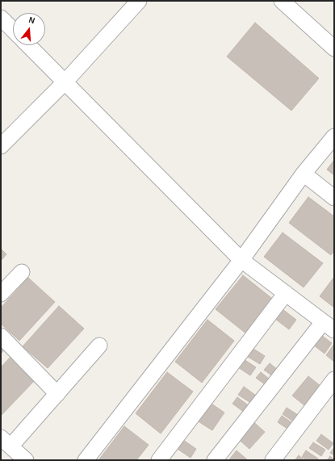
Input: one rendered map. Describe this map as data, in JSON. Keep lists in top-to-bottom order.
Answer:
{
  "north": "top"
}
